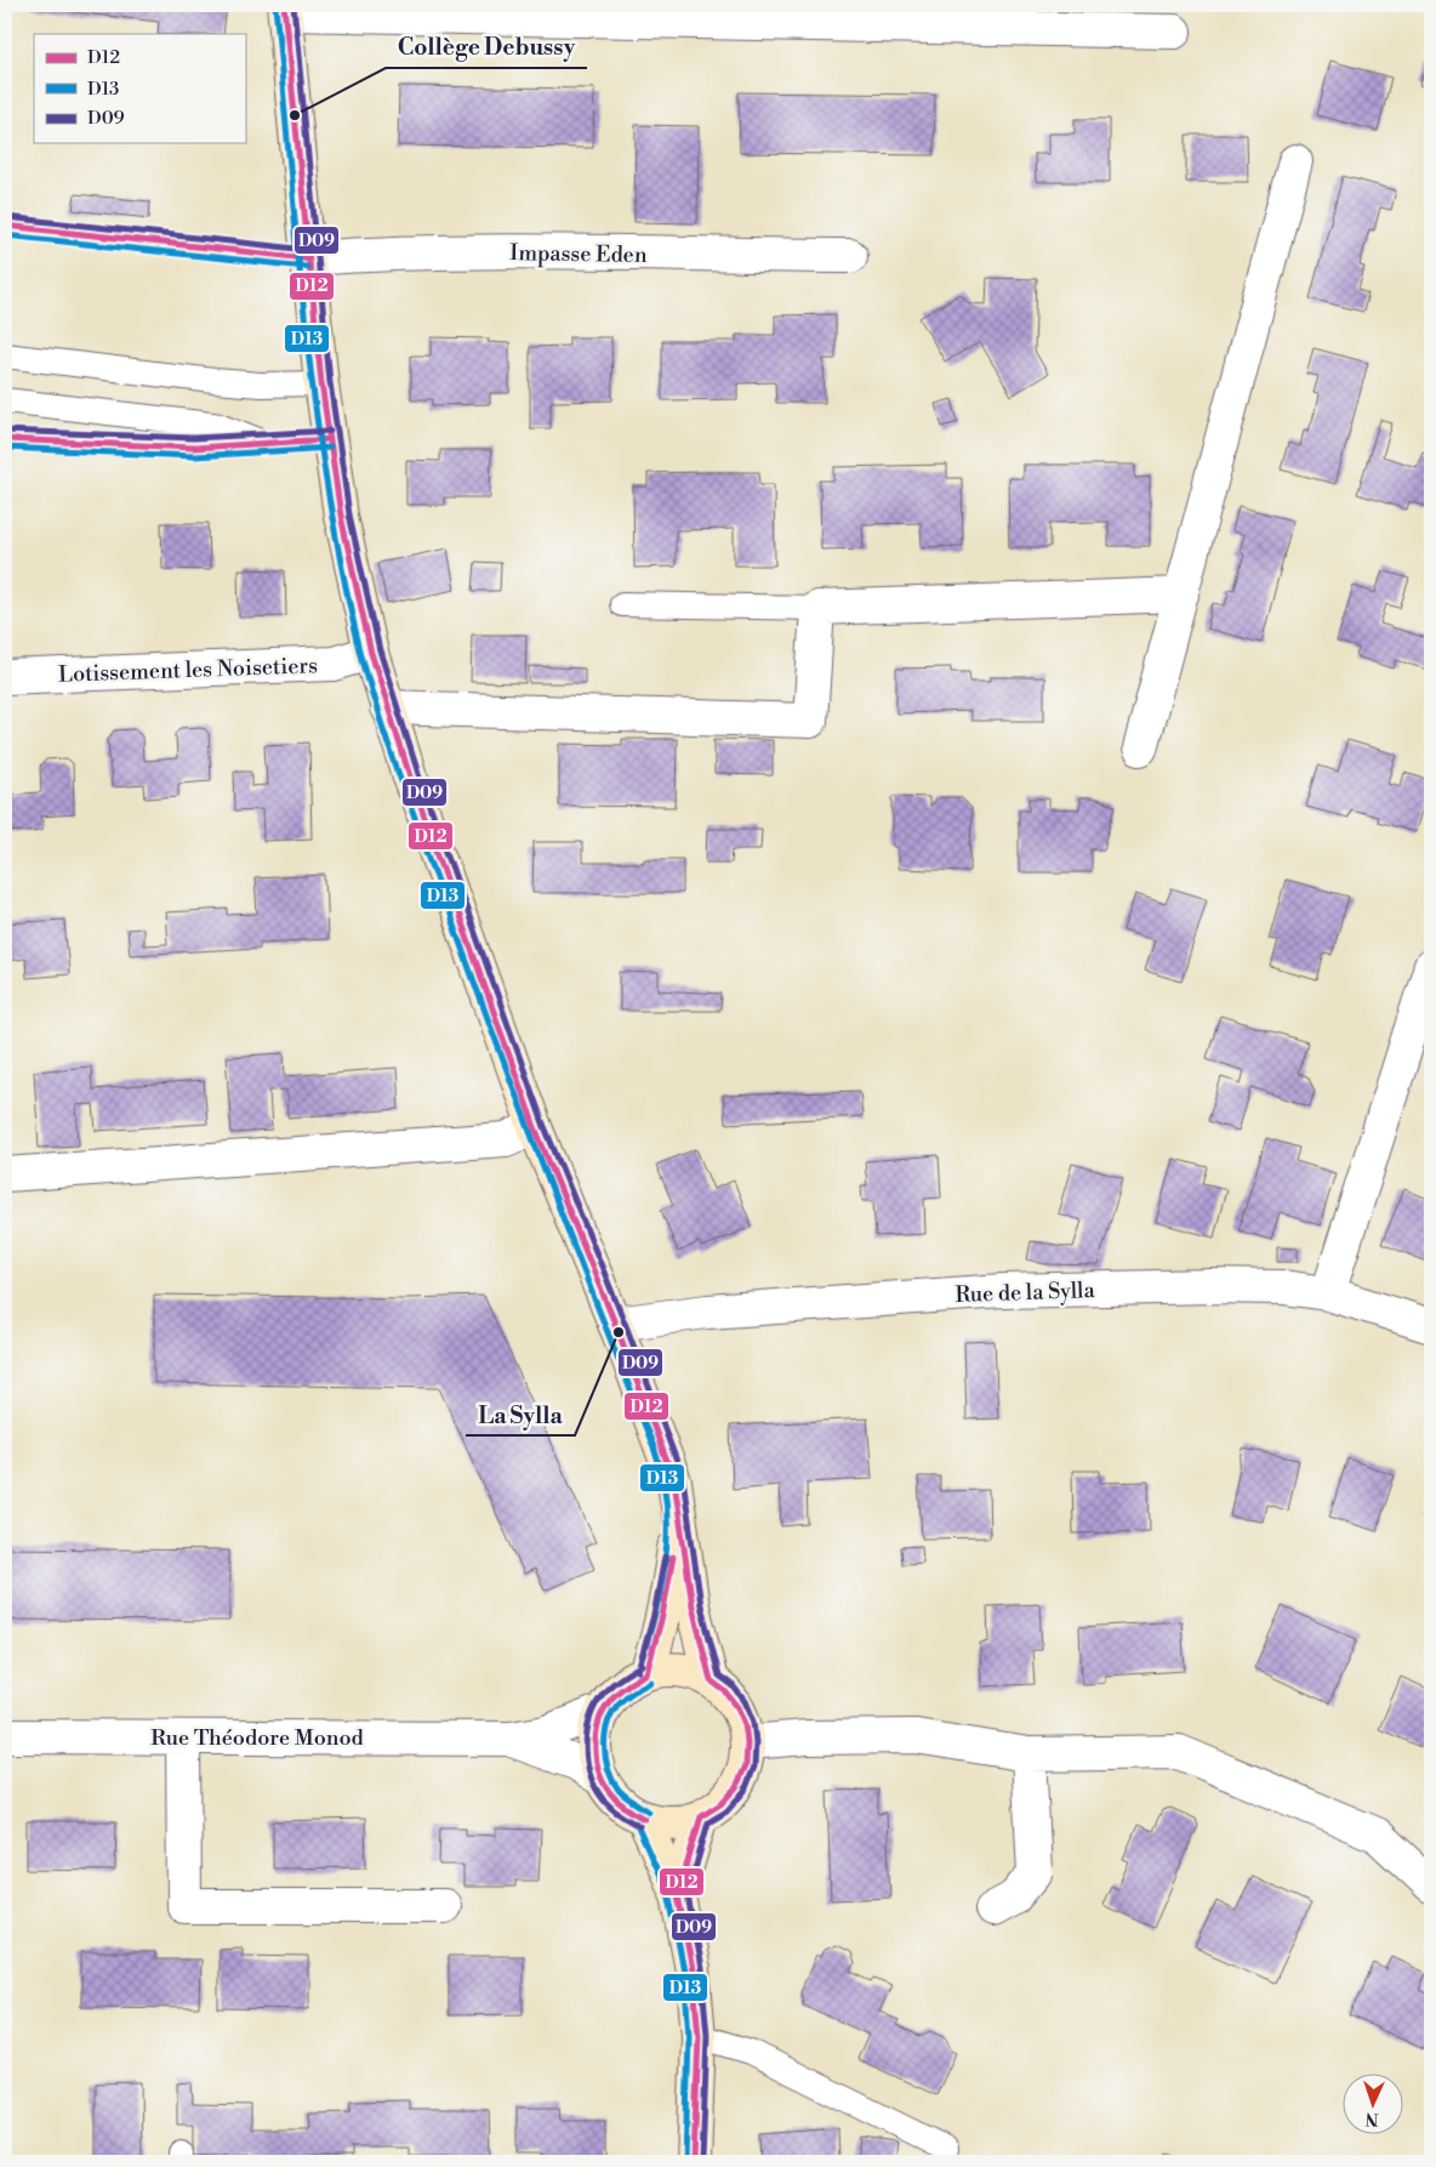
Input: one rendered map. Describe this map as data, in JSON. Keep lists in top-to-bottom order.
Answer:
{
  "streets": {
    "street": [
      "Impasse Eden",
      "Lotissement les Noisetiers",
      "Rue de la Sylla",
      "Rue Théodore Monod"
    ]
  },
  "places": ["Collège Debussy", "La Sylla"],
  "lines": ["transit line D12", "transit line D09", "transit line D13"],
  "legend": ["D12", "D13", "D09"],
  "north": "bottom"
}
